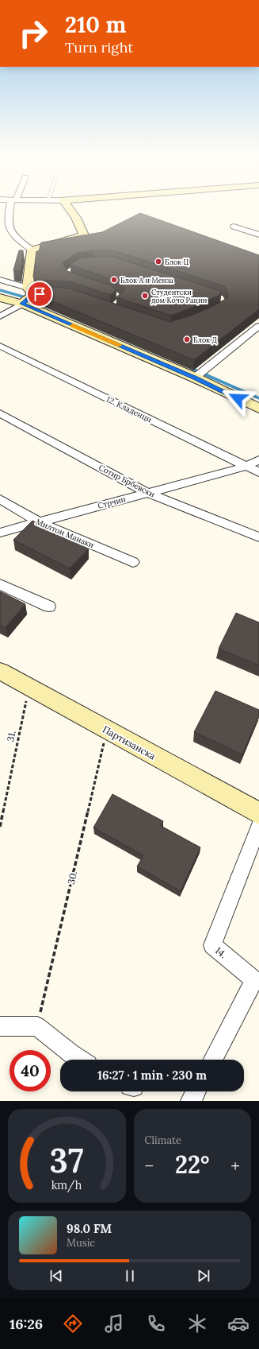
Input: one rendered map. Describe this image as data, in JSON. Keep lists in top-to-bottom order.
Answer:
{
  "streets": {
    "street": [
      "12. Кладенци",
      "Сотир Брбевски",
      "Стрчин",
      "Милтон Манаки",
      "Партизанска",
      "14."
    ],
    "path": ["31.", "30."]
  },
  "crossings": [
    ["12. Кладенци", "Стрчин"],
    ["Сотир Брбевски", "Стрчин"],
    ["Стрчин", "Милтон Манаки"],
    ["31.", "Партизанска"],
    ["Партизанска", "30."]
  ],
  "places": [
    "Блок Ц",
    "Блок А и Менза",
    "Студентски дом Кочо Рацин",
    "Блок Д"
  ],
  "page": {
    "turn": ["210 m", "Turn right"],
    "limit": "40",
    "trip": "16:27 · 1 min · 230 m",
    "tile": "Climate",
    "heat": ["−", "22°", "+"],
    "song": ["98.0 FM", "Music"],
    "tabs": "16:26",
    "gauge": ["37", "km/h"]
  }
}
